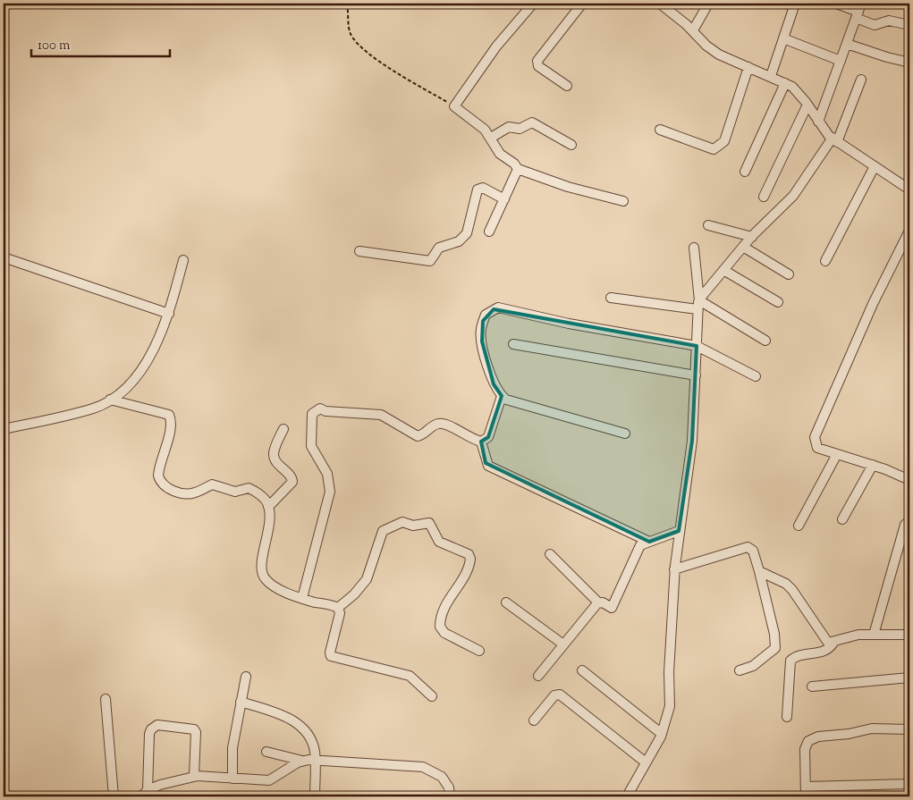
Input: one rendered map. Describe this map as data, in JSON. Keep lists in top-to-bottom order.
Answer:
{
  "scale_bar": "100 m"
}
